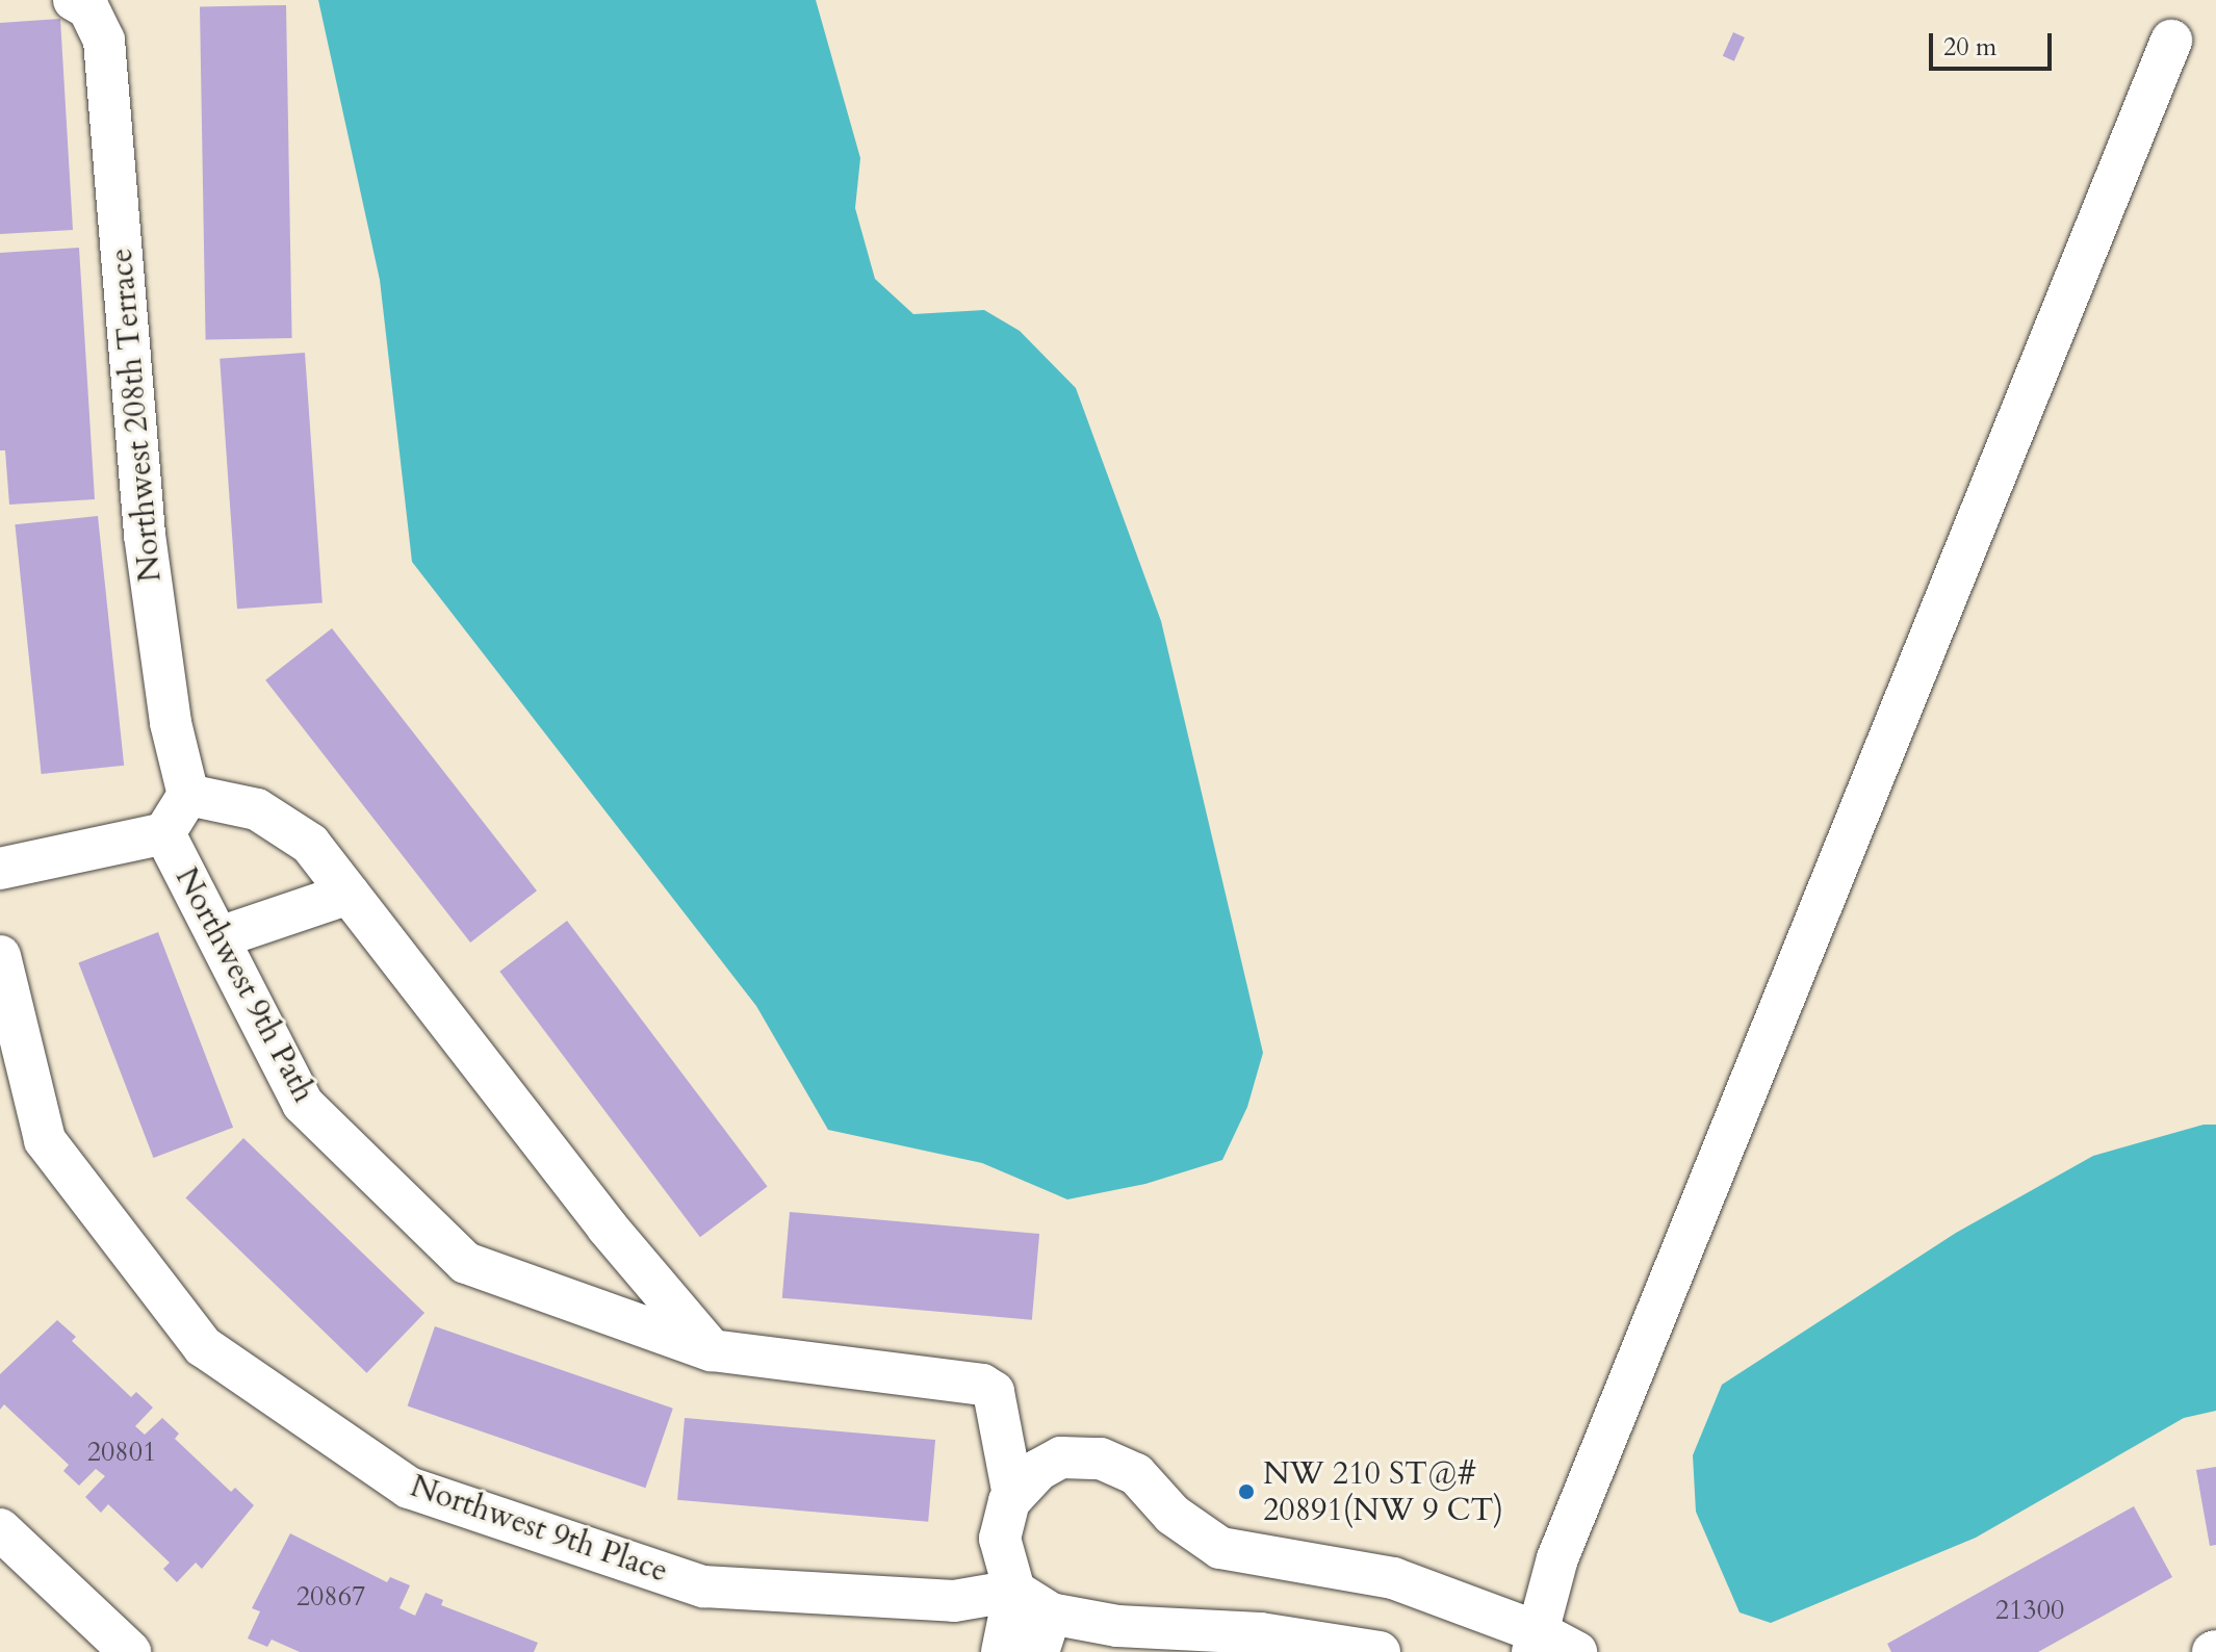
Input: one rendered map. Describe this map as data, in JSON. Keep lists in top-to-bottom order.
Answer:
{
  "streets": {
    "street": ["Northwest 208th Terrace", "Northwest 9th Path", "Northwest 9th Place"]
  },
  "places": ["NW 210 ST@# 20891(NW 9 CT)"],
  "house_numbers": ["20801", "20867", "21300"],
  "scale_bar": "20 m"
}
